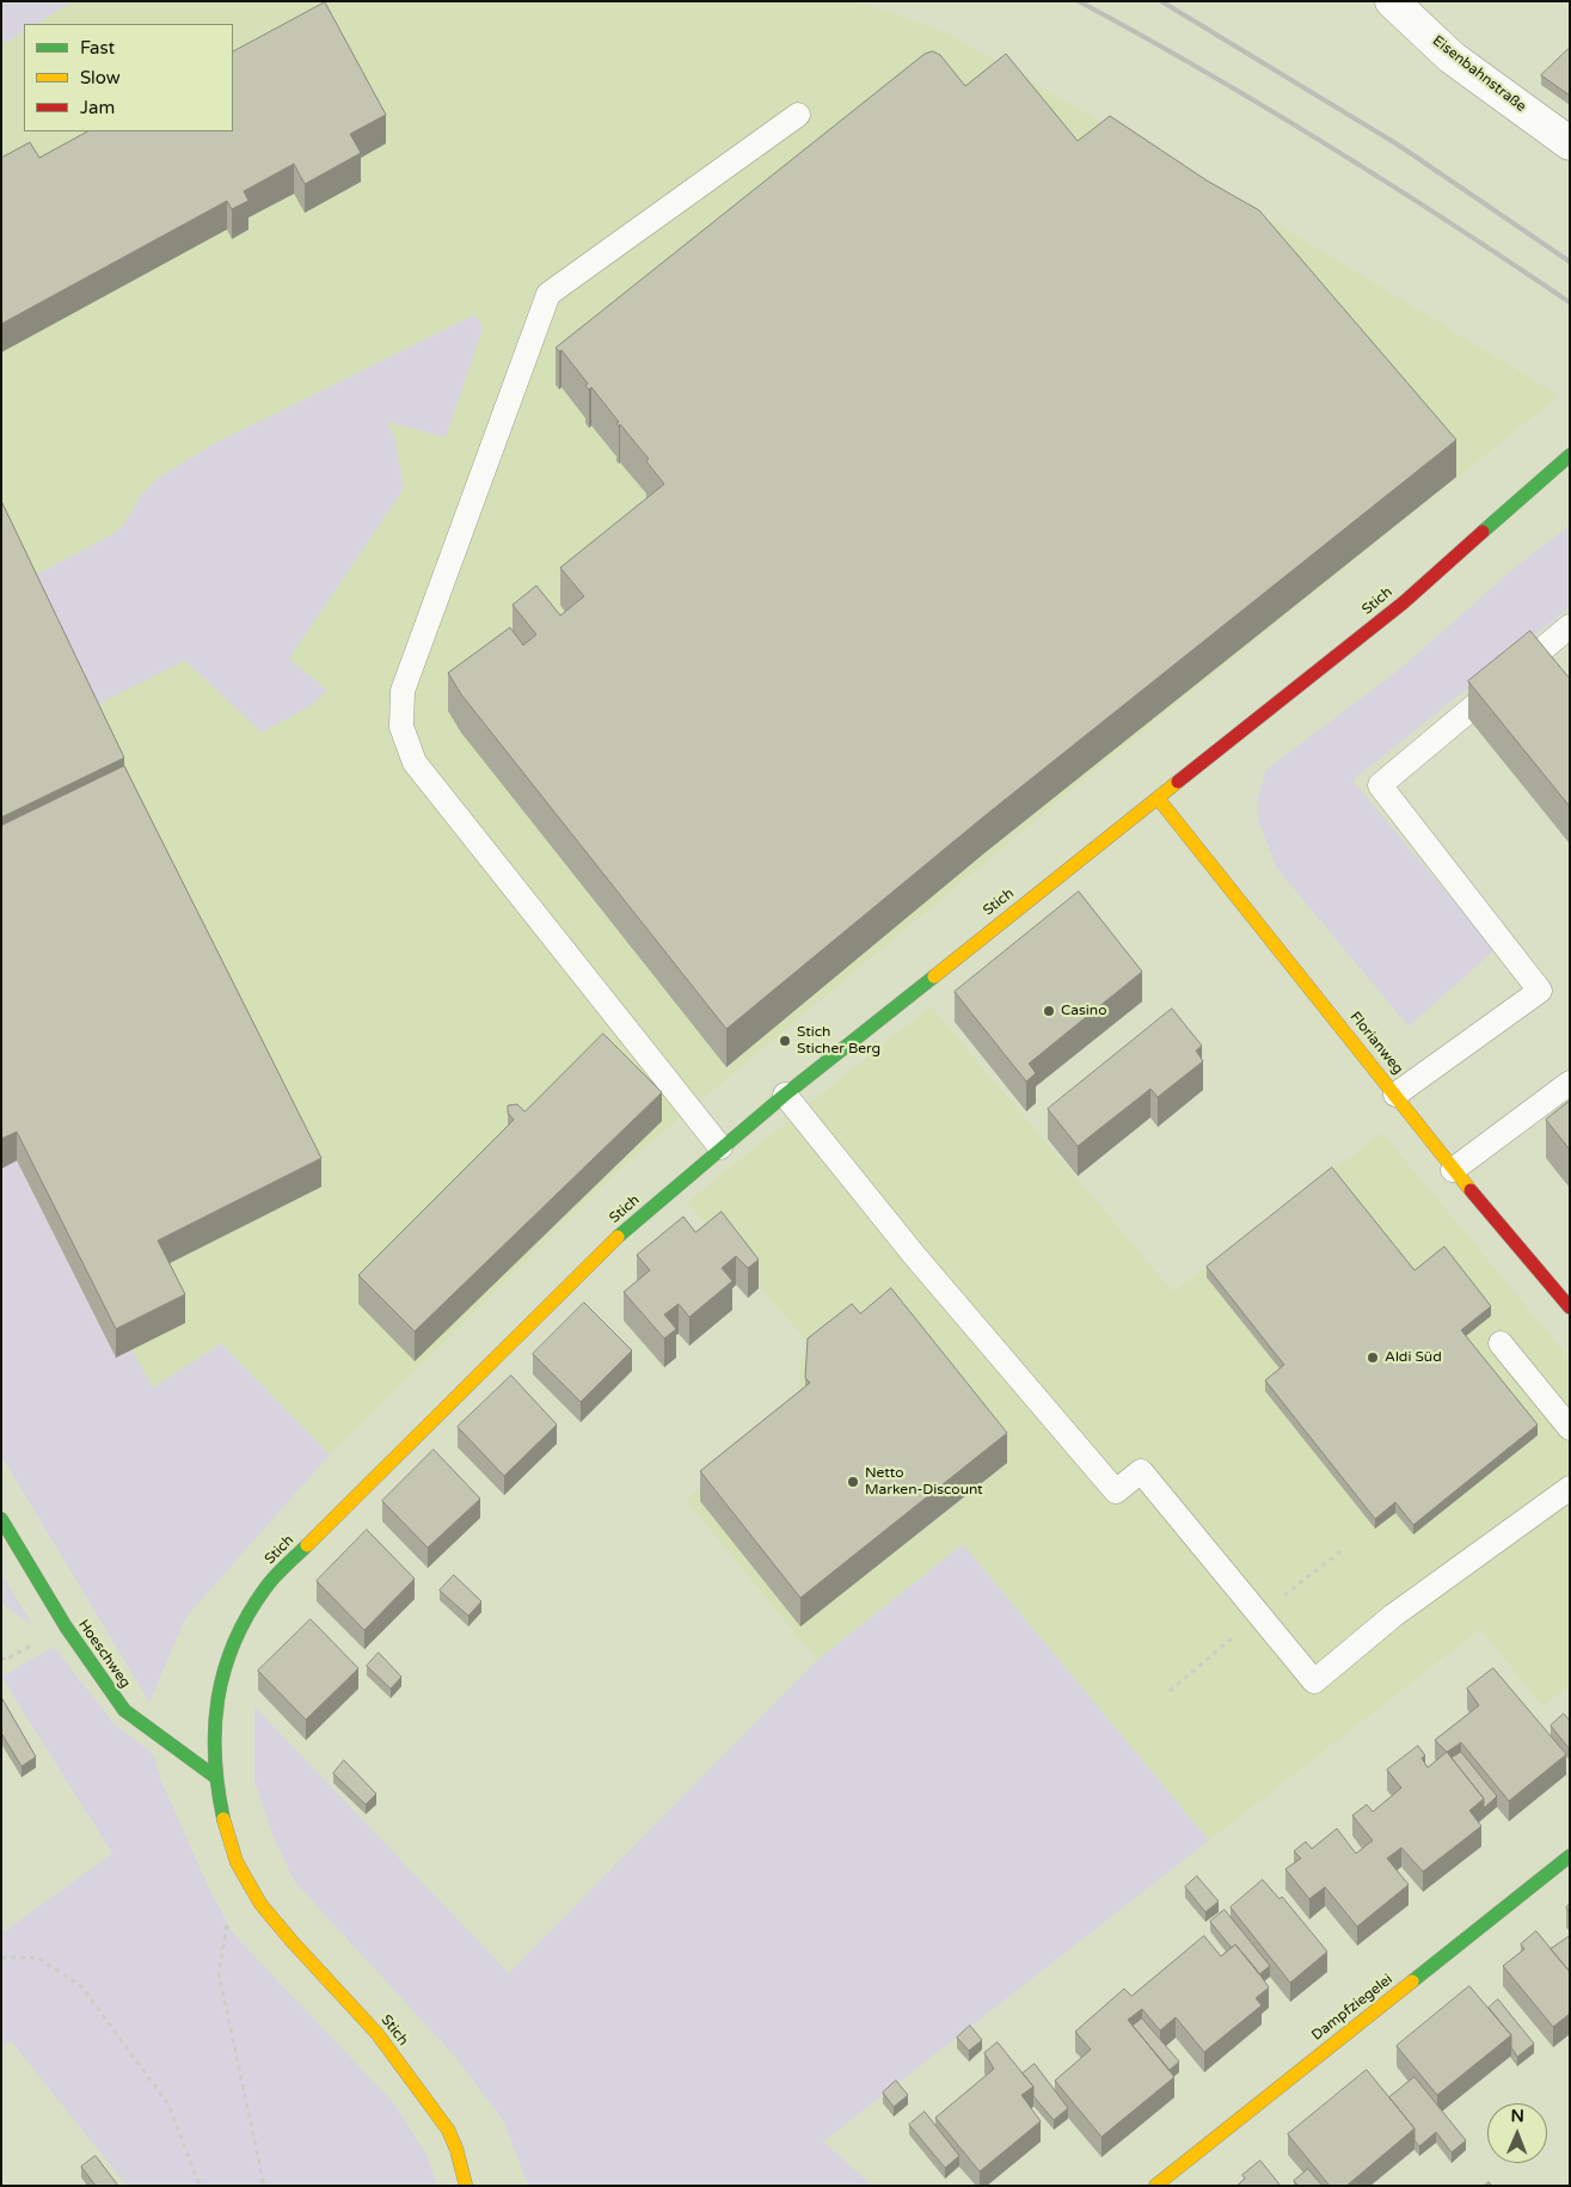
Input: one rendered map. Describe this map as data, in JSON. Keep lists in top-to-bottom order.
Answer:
{
  "streets": {
    "main road": [
      "Stich",
      "Florianweg",
      "Hoeschweg",
      "Dampfziegelei"
    ],
    "street": ["Eisenbahnstraße"]
  },
  "crossings": [
    ["Stich", "Florianweg"],
    ["Stich", "Hoeschweg"]
  ],
  "places": [
    "Casino",
    "Stich Sticher Berg",
    "Aldi Süd",
    "Netto Marken-Discount"
  ],
  "legend": ["Fast", "Slow", "Jam"],
  "north": "top"
}
